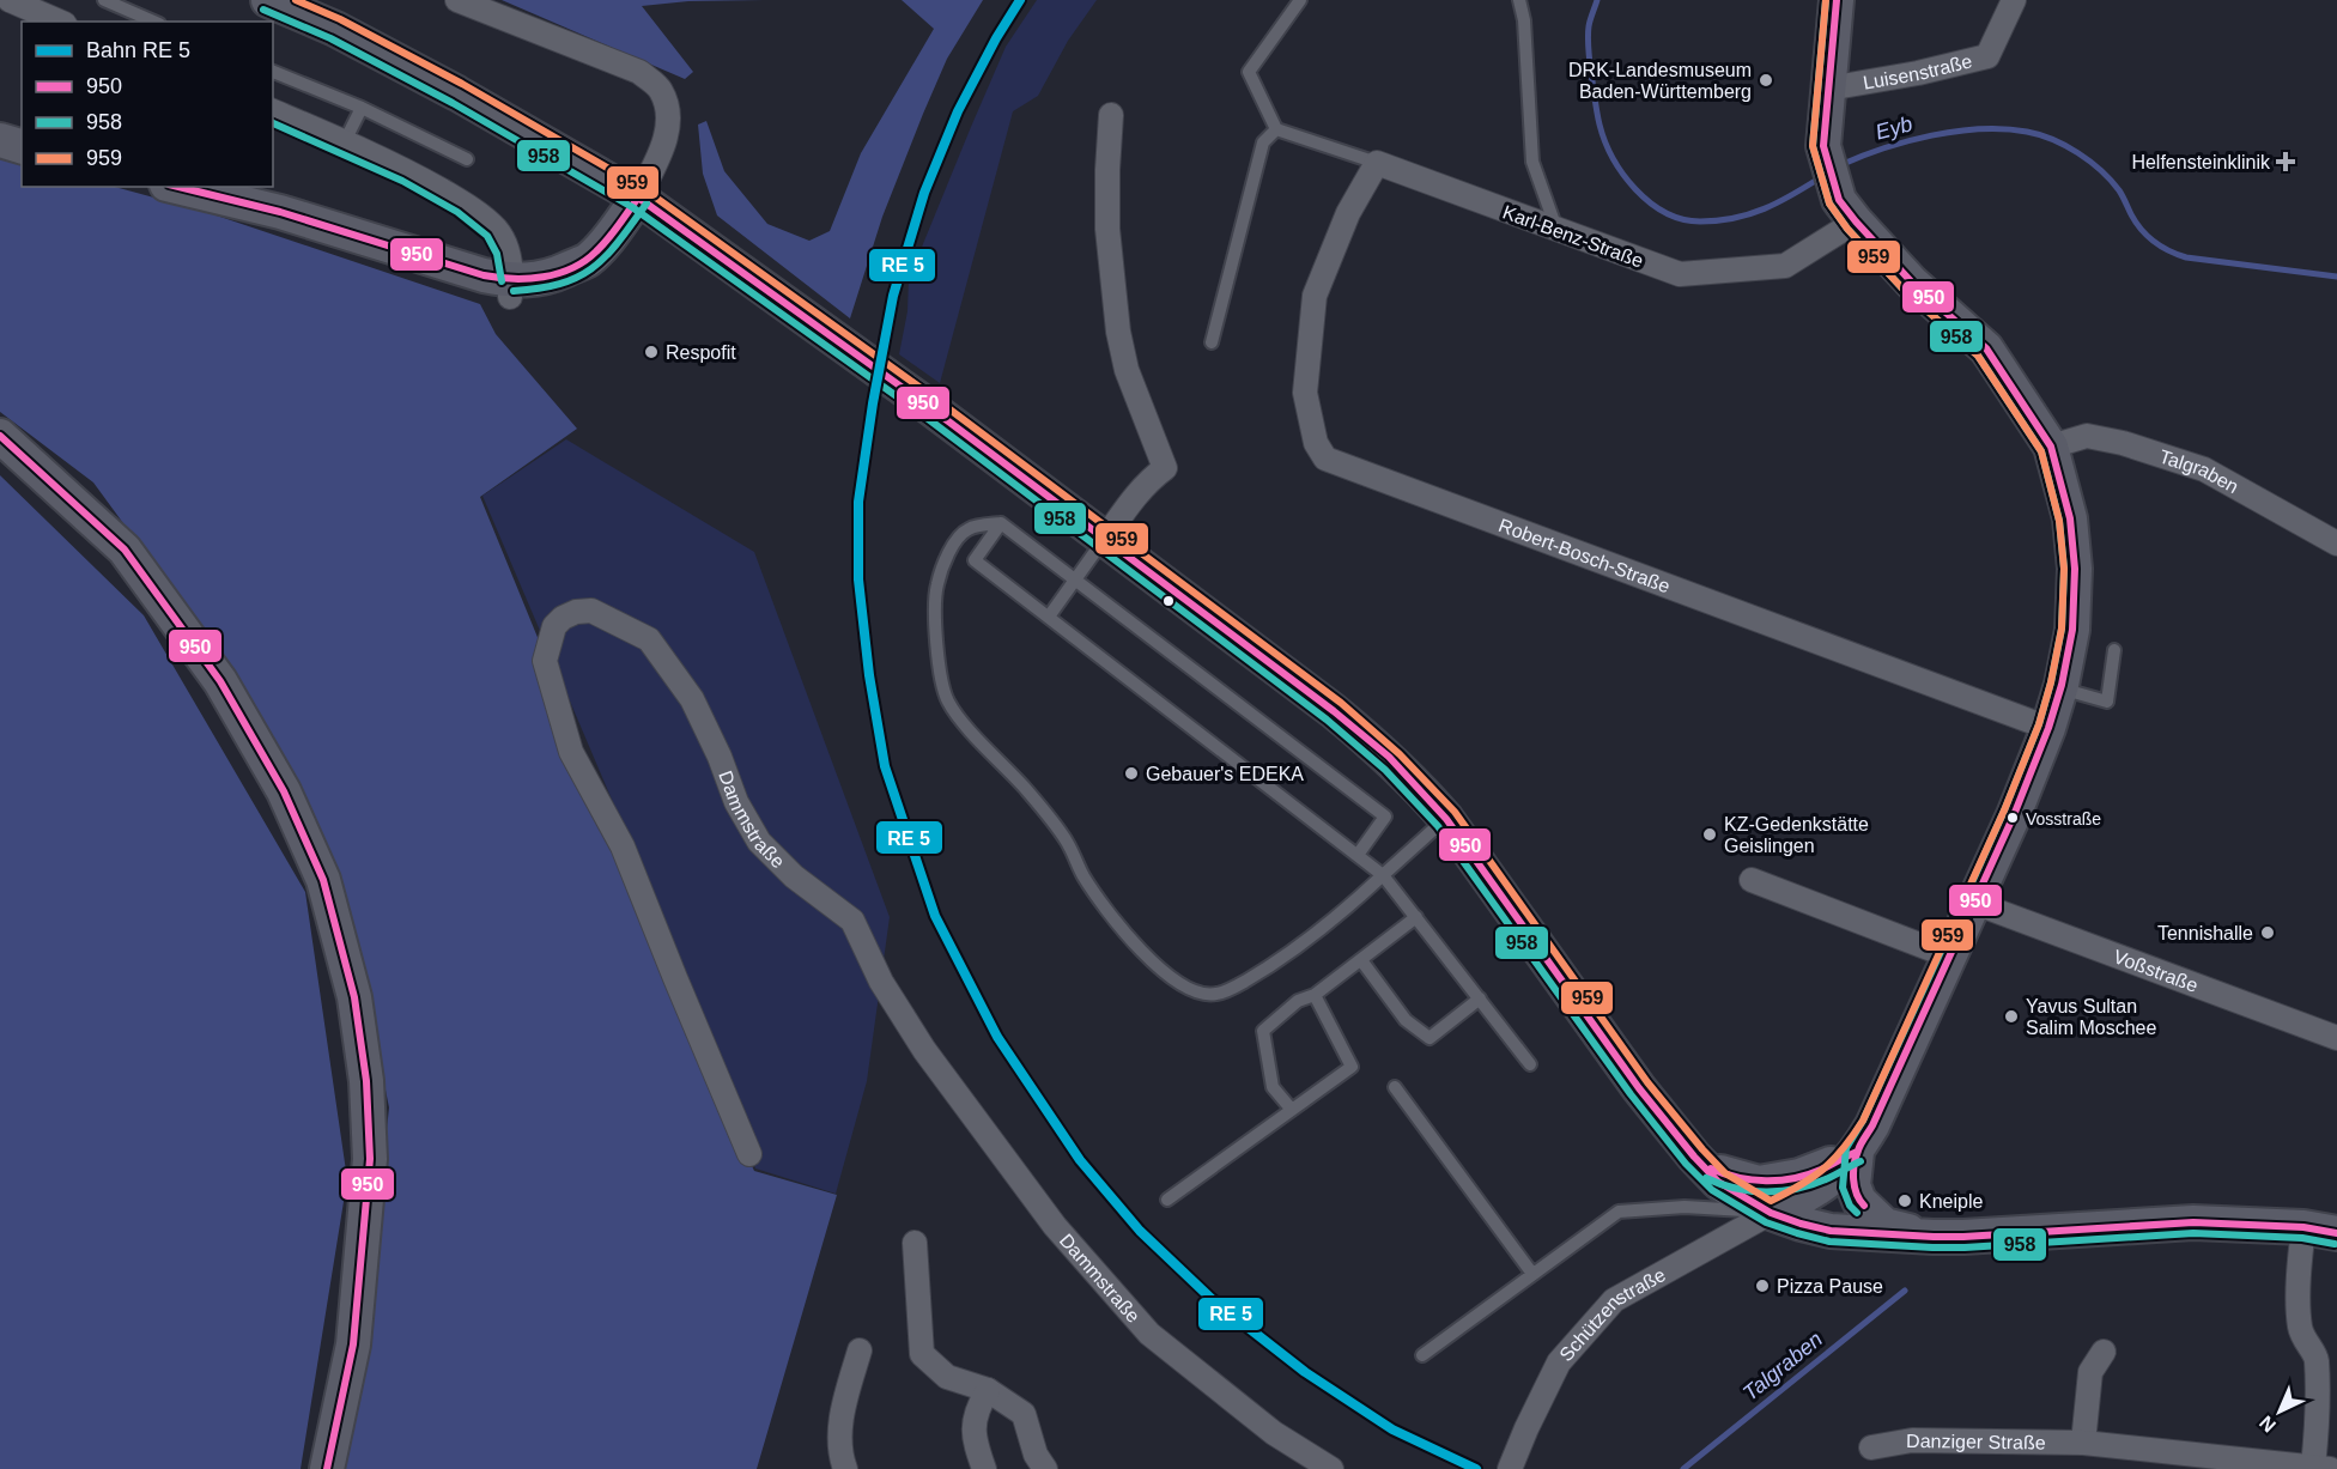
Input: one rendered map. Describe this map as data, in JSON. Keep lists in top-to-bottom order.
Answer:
{
  "streets": {
    "street": [
      "Luisenstraße",
      "Karl-Benz-Straße",
      "Talgraben",
      "Robert-Bosch-Straße",
      "Dammstraße",
      "Voßstraße",
      "Schützenstraße",
      "Danziger Straße"
    ]
  },
  "crossings": [
    ["Karl-Benz-Straße", "Robert-Bosch-Straße"]
  ],
  "water": ["Eyb", "Talgraben"],
  "places": {
    "other": [
      "DRK-Landesmuseum Baden-Württemberg",
      "Respofit",
      "Gebauer's EDEKA",
      "Vosstraße",
      "KZ-Gedenkstätte Geislingen",
      "Tennishalle",
      "Yavus Sultan Salim Moschee",
      "Kneiple",
      "Pizza Pause"
    ],
    "health": ["Helfensteinklinik"]
  },
  "lines": ["transit line 950", "transit line 958", "transit line 959"],
  "legend": [
    "Bahn RE 5",
    "950",
    "958",
    "959"
  ],
  "north": "bottom left"
}
